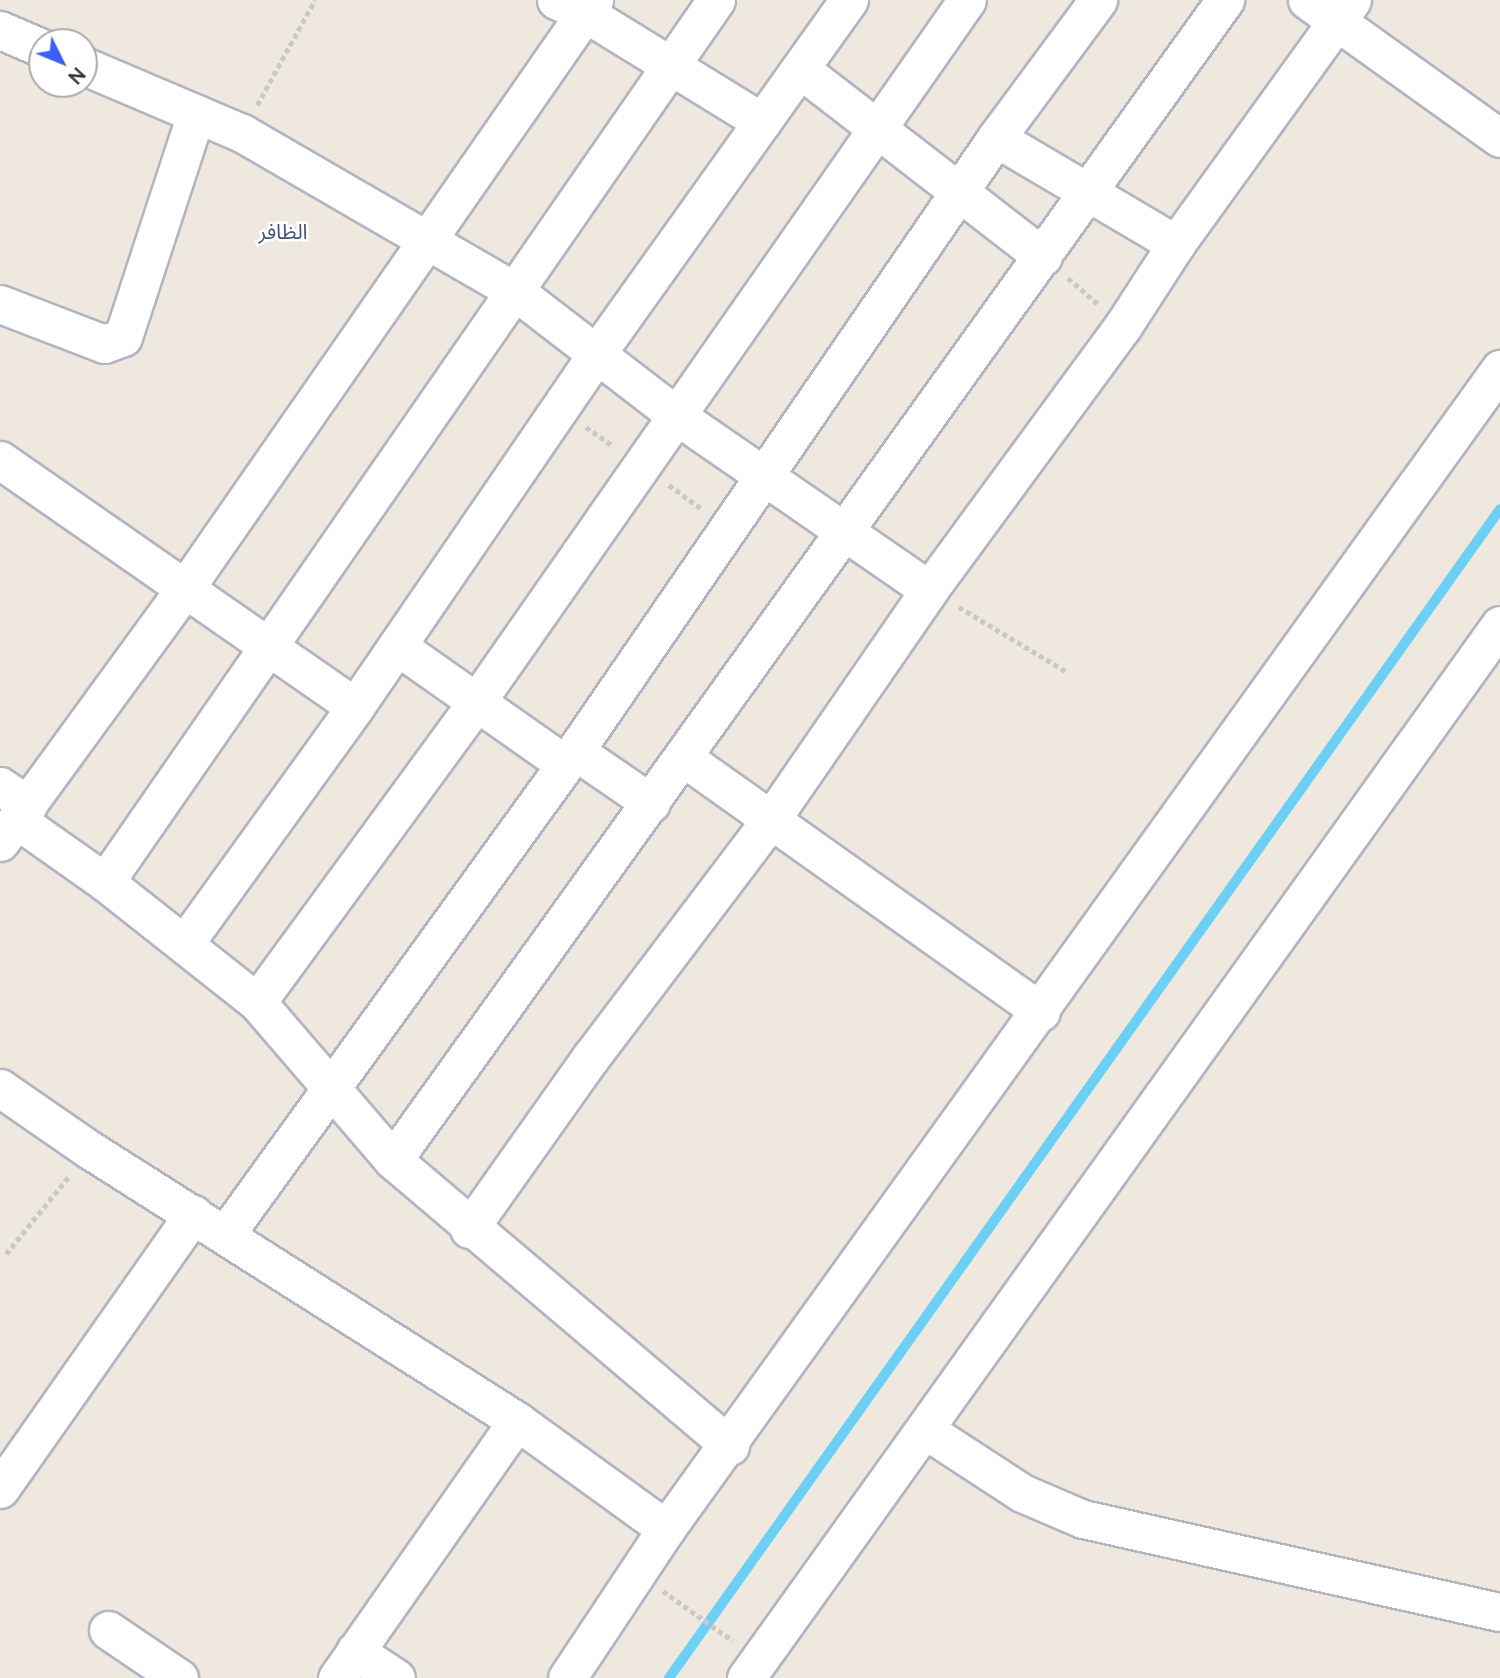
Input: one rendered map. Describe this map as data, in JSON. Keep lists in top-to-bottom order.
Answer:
{
  "districts": ["الظافر"],
  "north": "bottom right"
}
